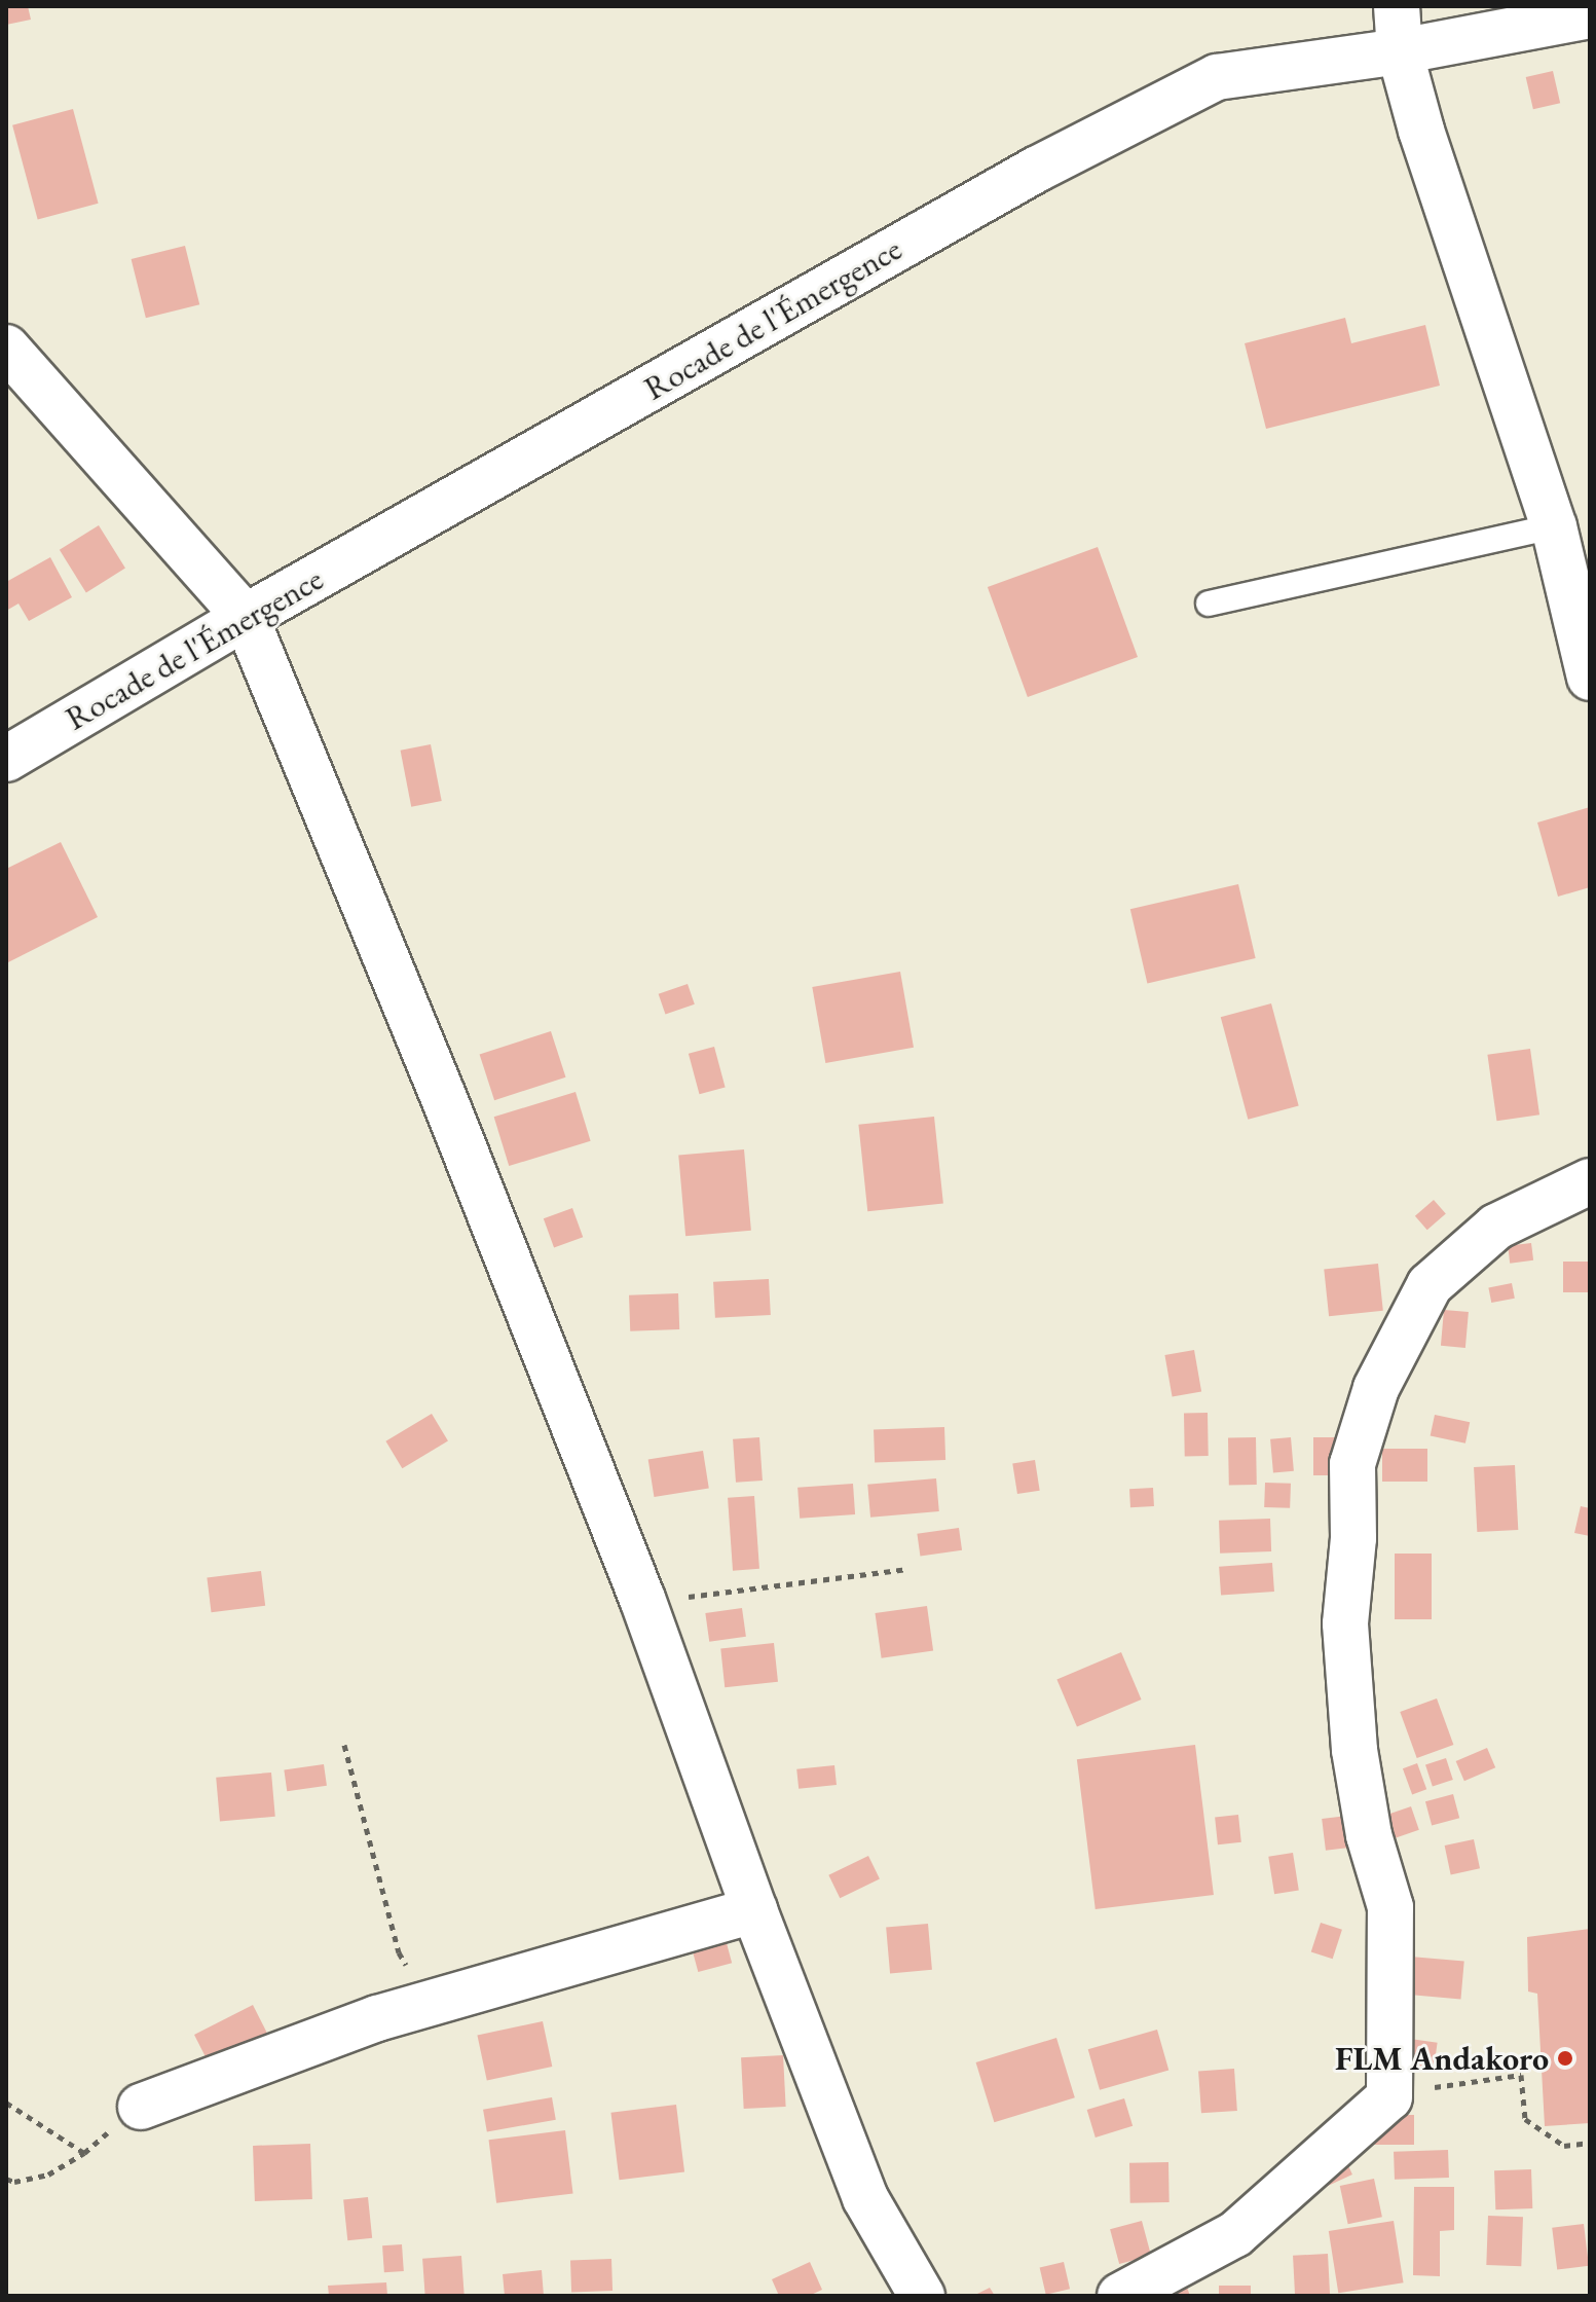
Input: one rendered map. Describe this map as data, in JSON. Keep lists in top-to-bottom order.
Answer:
{
  "streets": {
    "street": ["Rocade de l'Émergence"]
  },
  "places": ["FLM Andakoro"]
}
